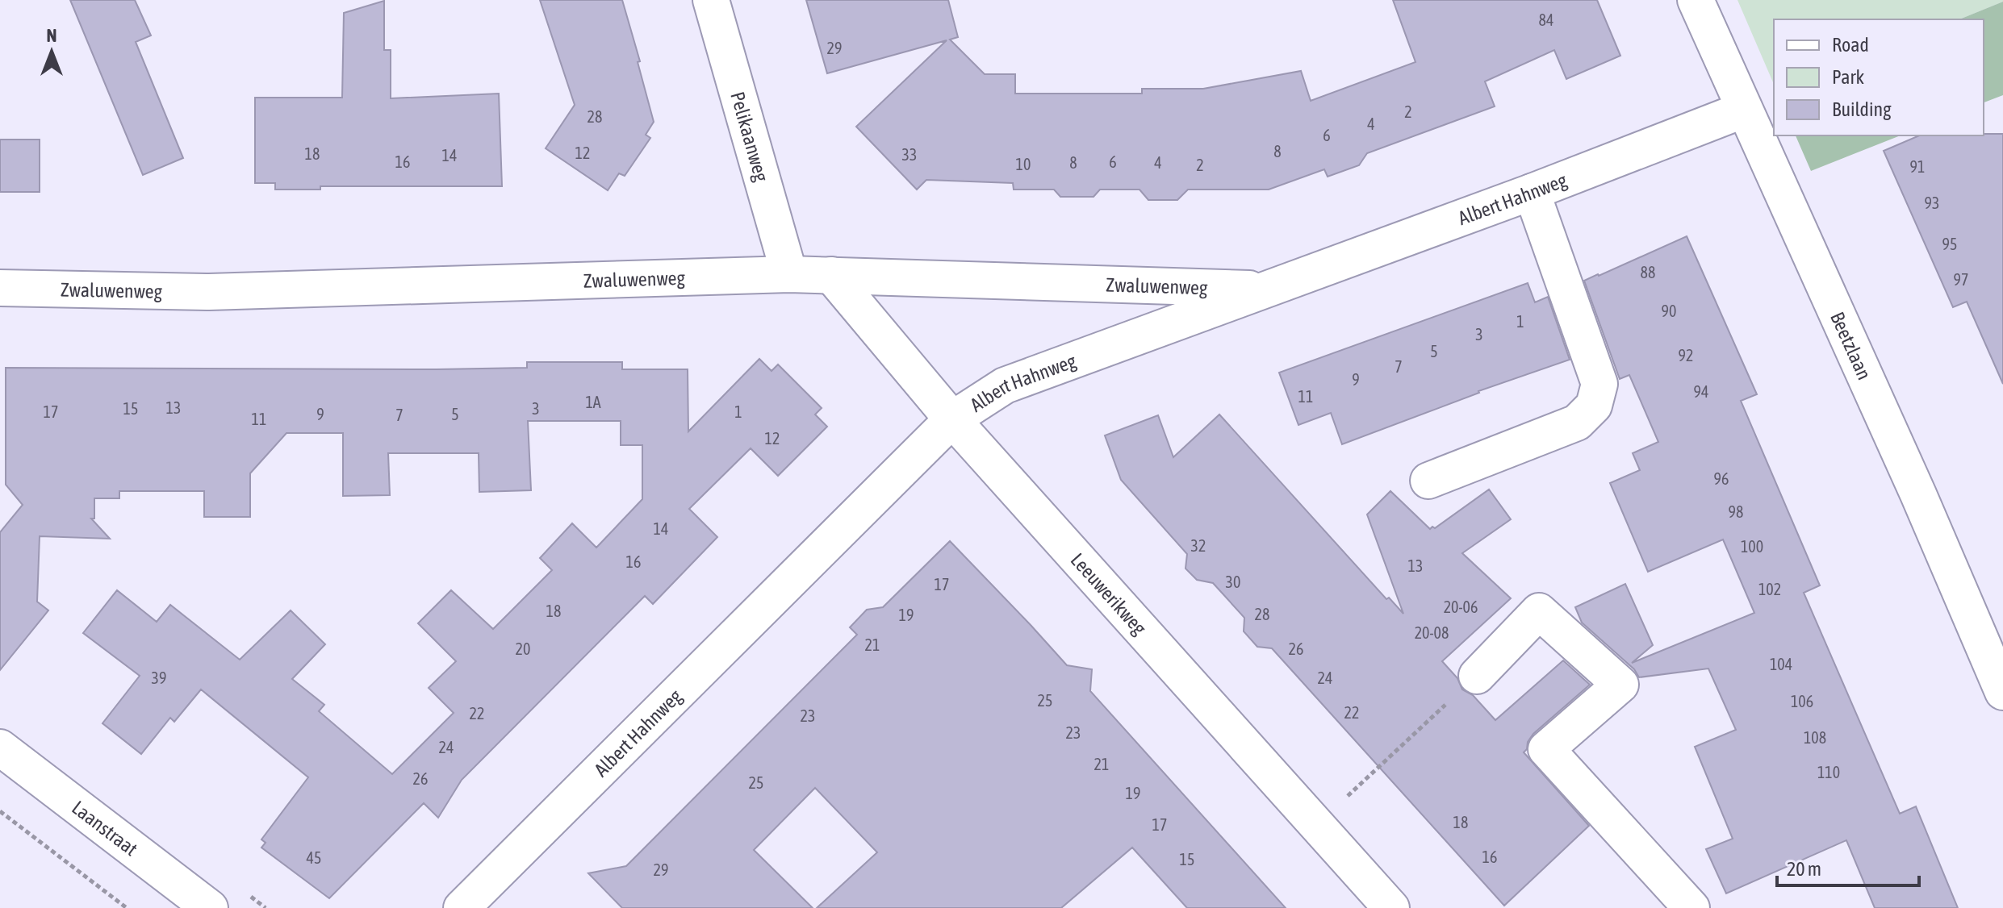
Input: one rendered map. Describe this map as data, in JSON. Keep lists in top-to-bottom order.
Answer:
{
  "streets": {
    "street": [
      "Pelikaanweg",
      "Albert Hahnweg",
      "Zwaluwenweg",
      "Beetzlaan",
      "Leeuwerikweg",
      "Laanstraat"
    ]
  },
  "crossings": [
    ["Pelikaanweg", "Zwaluwenweg"],
    ["Albert Hahnweg", "Zwaluwenweg"],
    ["Albert Hahnweg", "Beetzlaan"],
    ["Albert Hahnweg", "Leeuwerikweg"],
    ["Zwaluwenweg", "Leeuwerikweg"]
  ],
  "house_numbers": [
    "84",
    "29",
    "2",
    "28",
    "4",
    "6",
    "8",
    "12",
    "18",
    "33",
    "14",
    "16",
    "6",
    "8",
    "4",
    "10",
    "2",
    "91",
    "93",
    "95",
    "88",
    "97",
    "90",
    "1",
    "3",
    "5",
    "92",
    "7",
    "9",
    "94",
    "11",
    "1A",
    "13",
    "15",
    "3",
    "17",
    "1",
    "9",
    "5",
    "7",
    "11",
    "12",
    "96",
    "98",
    "14",
    "32",
    "100",
    "16",
    "13",
    "30",
    "17",
    "102",
    "20-06",
    "18",
    "28",
    "19",
    "20-08",
    "21",
    "20",
    "26",
    "104",
    "39",
    "24",
    "25",
    "106",
    "22",
    "22",
    "23",
    "23",
    "108",
    "24",
    "21",
    "110",
    "26",
    "25",
    "19",
    "18",
    "17",
    "16",
    "45",
    "15",
    "29"
  ],
  "legend": ["Road", "Park", "Building"],
  "scale_bar": "20 m",
  "north": "top"
}
